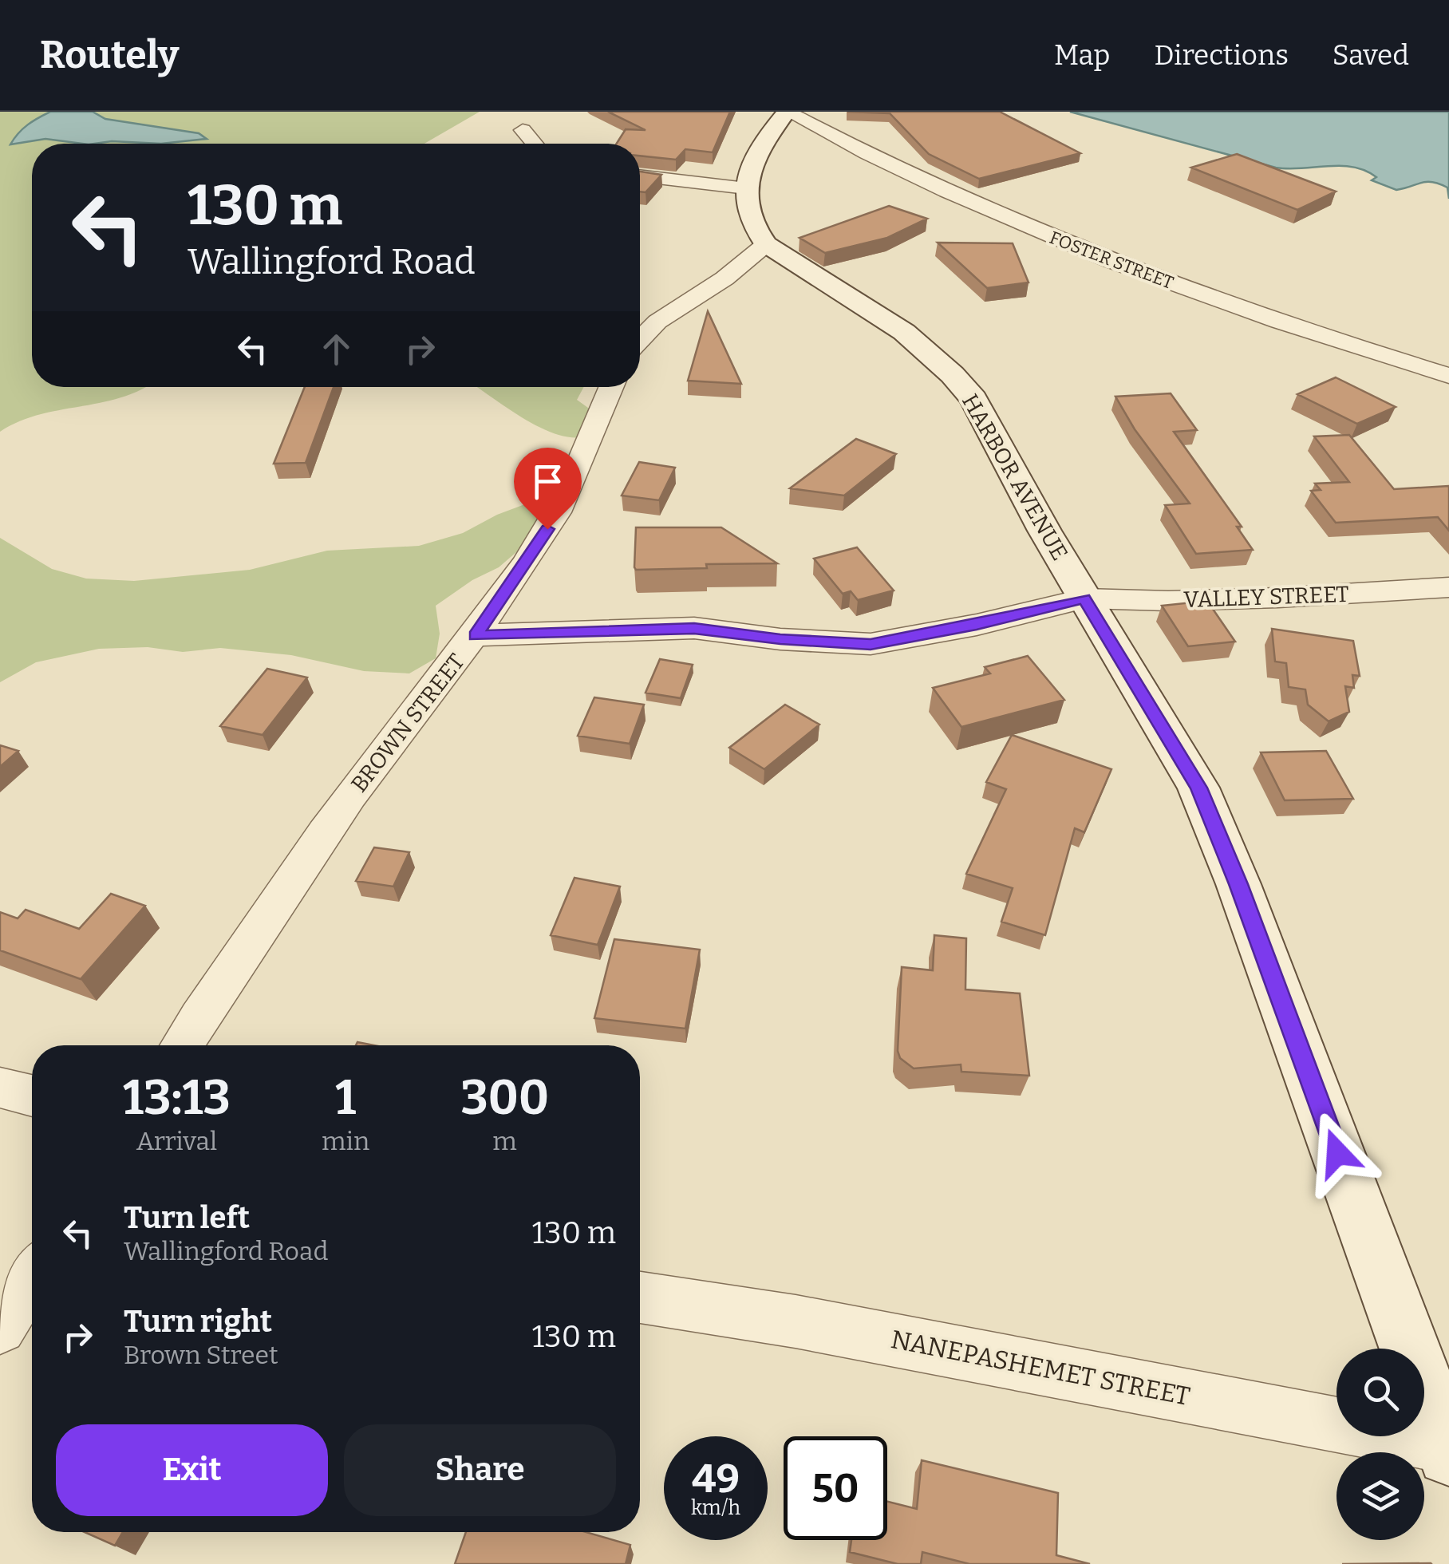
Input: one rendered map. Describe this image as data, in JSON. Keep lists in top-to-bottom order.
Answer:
{
  "streets": {
    "main road": ["HARBOR AVENUE"],
    "street": [
      "FOSTER STREET",
      "VALLEY STREET",
      "BROWN STREET",
      "NANEPASHEMET STREET"
    ]
  },
  "crossings": [
    ["FOSTER STREET", "HARBOR AVENUE"],
    ["HARBOR AVENUE", "VALLEY STREET"],
    ["HARBOR AVENUE", "NANEPASHEMET STREET"],
    ["VALLEY STREET", "BROWN STREET"]
  ],
  "page": {
    "header": "Routely",
    "nav": ["Map", "Directions", "Saved"],
    "turn": ["130 m", "Wallingford Road"],
    "eta": [
      "13:13",
      "Arrival",
      "1",
      "min",
      "300",
      "m"
    ],
    "list": [
      {
        "name": "Turn left",
        "note": "Wallingford Road",
        "value": "130 m"
      },
      {
        "name": "Turn right",
        "note": "Brown Street",
        "value": "130 m"
      }
    ],
    "buttons": ["Exit", "Share"],
    "speed": "49 km/h",
    "limit": "50"
  }
}
